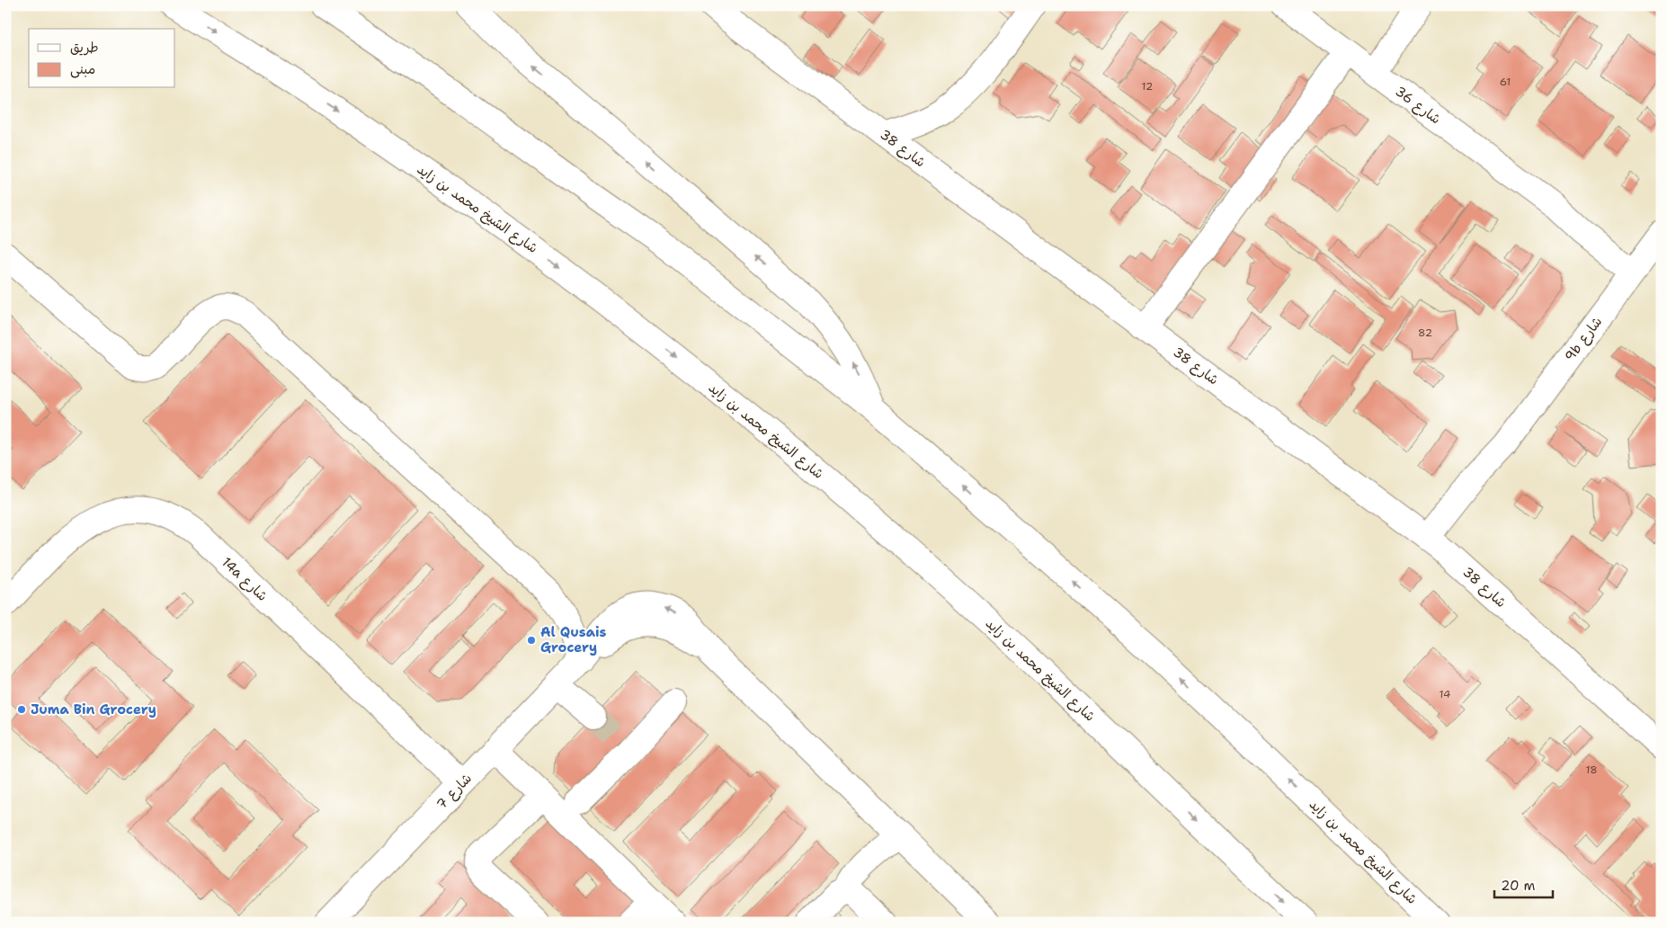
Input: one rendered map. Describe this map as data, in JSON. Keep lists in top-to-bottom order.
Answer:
{
  "streets": {
    "main road": [
      "شارع 36",
      "شارع 38",
      "شارع الشيخ محمد بن زايد",
      "9b شارع",
      "14a شارع",
      "شارع 7"
    ]
  },
  "crossings": [
    ["شارع 36", "9b شارع"],
    ["شارع 38", "9b شارع"],
    ["14a شارع", "شارع 7"]
  ],
  "places": ["Al Qusais Grocery", "Juma Bin Grocery"],
  "house_numbers": [
    "61",
    "12",
    "82",
    "14",
    "18"
  ],
  "legend": ["طريق", "مبنى"],
  "scale_bar": "20 m"
}
